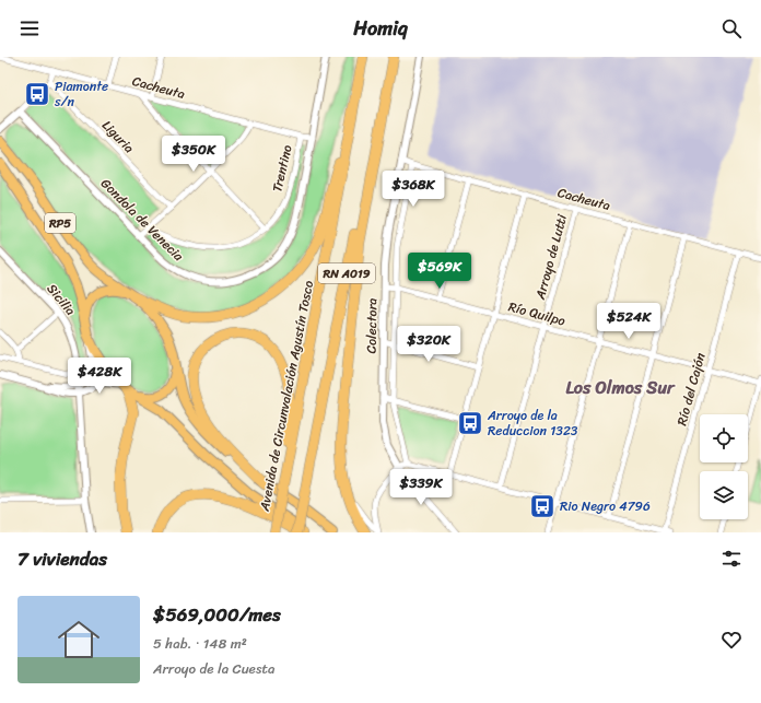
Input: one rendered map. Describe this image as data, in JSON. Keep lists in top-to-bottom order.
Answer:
{
  "streets": {
    "highway": ["RN A019", "Avenida de Circunvalación Agustín Tosco"],
    "main road": ["RP5"],
    "street": [
      "Cacheuta",
      "Liguria",
      "Trentino",
      "Gondola de Venecia",
      "Arroyo de Lutti",
      "Sicilia",
      "Río Quilpo",
      "Colectora",
      "Río del Cajón"
    ]
  },
  "crossings": [
    ["Cacheuta", "Trentino"],
    ["Cacheuta", "Gondola de Venecia"],
    ["Cacheuta", "Arroyo de Lutti"],
    ["Cacheuta", "Colectora"],
    ["Cacheuta", "Río del Cajón"],
    ["Arroyo de Lutti", "Río Quilpo"],
    ["Río Quilpo", "Colectora"],
    ["Río Quilpo", "Río del Cajón"]
  ],
  "districts": ["Los Olmos Sur"],
  "places": {
    "bus stop": ["Piamonte s/n", "Arroyo de la Reduccion 1323", "Rio Negro 4796"]
  },
  "page": {
    "header": "Homiq",
    "price": [
      "$350K",
      "$368K",
      "$569K",
      "$524K",
      "$320K",
      "$428K",
      "$339K"
    ],
    "heading": "7 viviendas",
    "list": [
      {
        "name": "$569,000/mes",
        "note": "5 hab. · 148 m² · Arroyo de la Cuesta"
      }
    ]
  }
}
